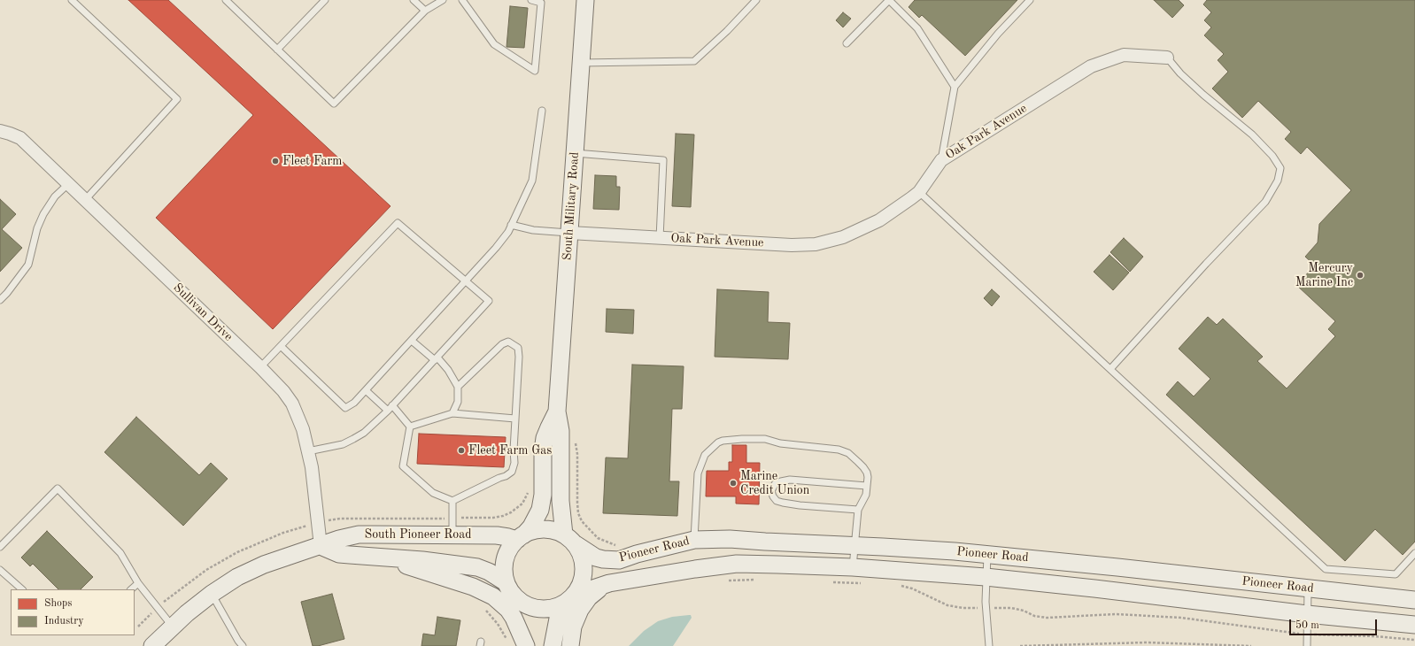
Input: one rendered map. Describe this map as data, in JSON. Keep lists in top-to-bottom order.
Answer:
{
  "streets": {
    "main road": ["South Military Road", "South Pioneer Road", "Pioneer Road"],
    "street": ["Oak Park Avenue", "Sullivan Drive"]
  },
  "crossings": [
    ["Oak Park Avenue", "South Military Road"],
    ["South Military Road", "South Pioneer Road"],
    ["South Military Road", "Pioneer Road"],
    ["Sullivan Drive", "South Pioneer Road"],
    ["South Pioneer Road", "Pioneer Road"]
  ],
  "places": [
    "Fleet Farm",
    "Mercury Marine Inc",
    "Fleet Farm Gas",
    "Marine Credit Union"
  ],
  "legend": ["Shops", "Industry"],
  "scale_bar": "50 m"
}
